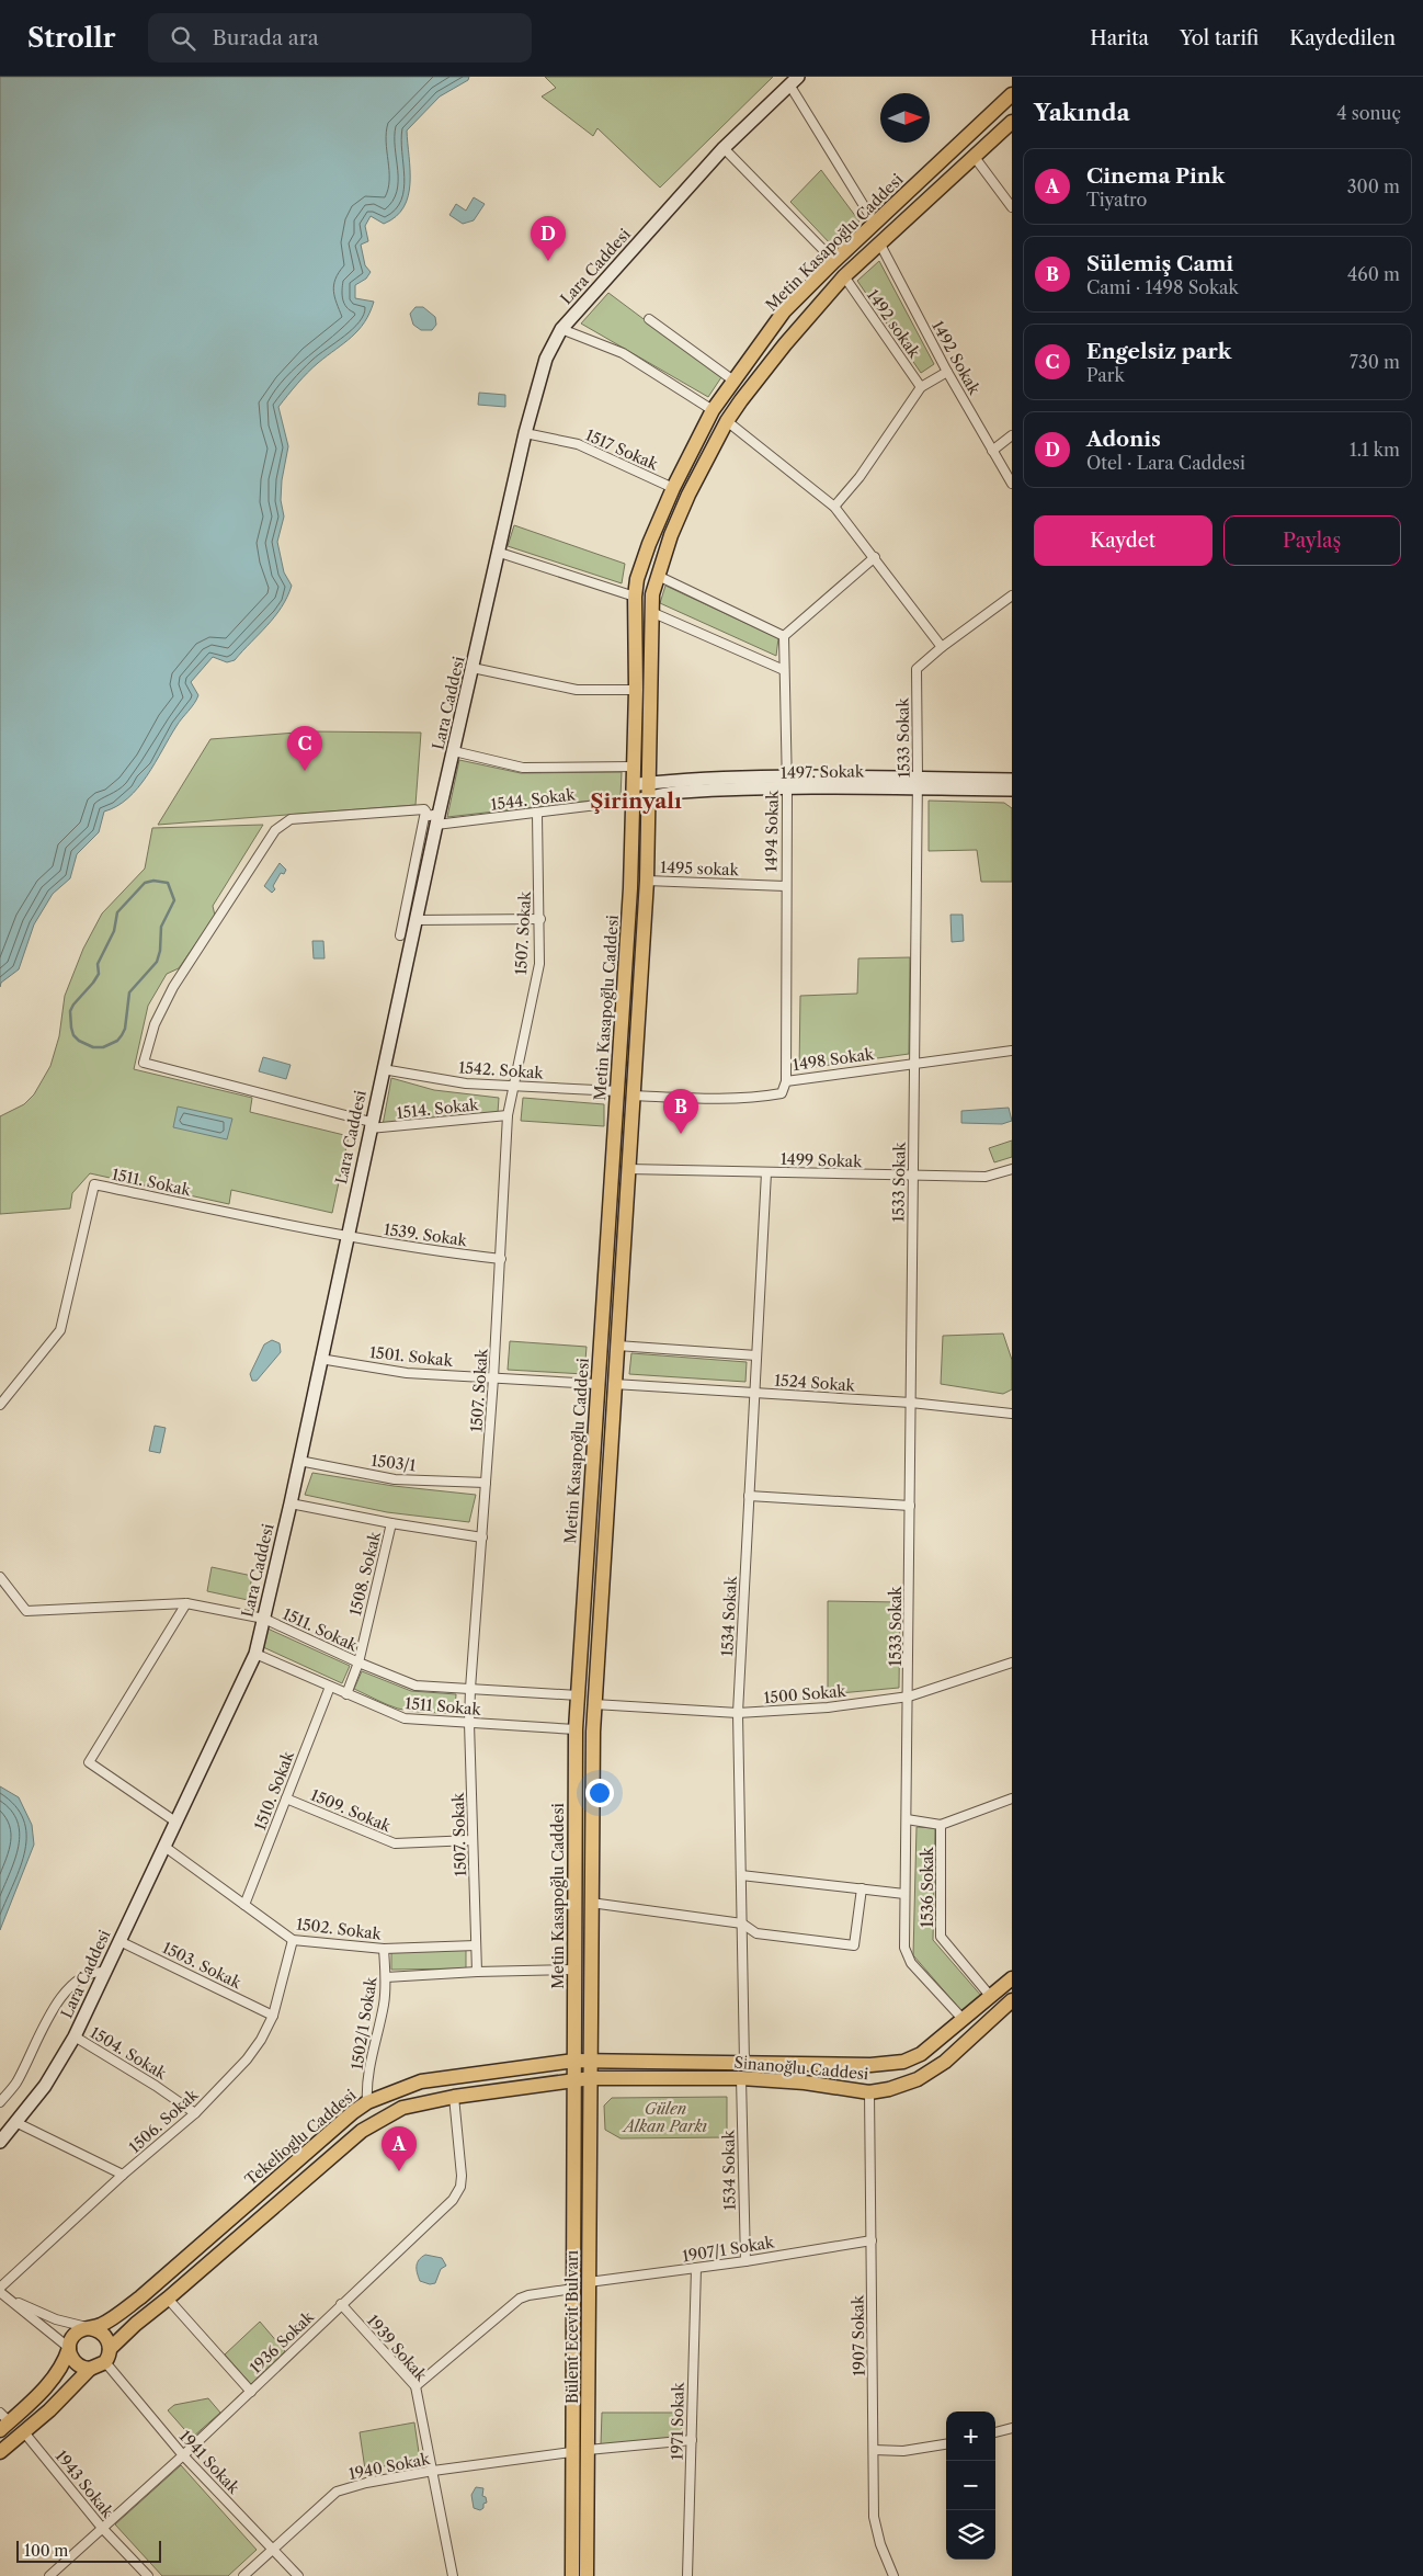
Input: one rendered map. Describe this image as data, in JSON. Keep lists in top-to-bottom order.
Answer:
{
  "streets": {
    "main road": [
      "Metin Kasapoğlu Caddesi",
      "Si̇nanoğlu Caddesi",
      "Tekelioglu Caddesi",
      "Bülent Ecevit Bulvarı"
    ],
    "street": [
      "Lara Caddesi",
      "1492 sokak",
      "1492 Sokak",
      "1517 Sokak",
      "1533 Sokak",
      "1497. Sokak",
      "1544. Sokak",
      "1494 Sokak",
      "1495 sokak",
      "1507. Sokak",
      "1498 Sokak",
      "1542. Sokak",
      "1514. Sokak",
      "1499 Sokak",
      "1511. Sokak",
      "1539. Sokak",
      "1501. Sokak",
      "1524 Sokak",
      "1503/1",
      "1508. Sokak",
      "1534 Sokak",
      "1500 Sokak",
      "1511 Sokak",
      "1510. Sokak",
      "1509. Sokak",
      "1536 Sokak",
      "1502. Sokak",
      "1503. Sokak",
      "1502/1 Sokak",
      "1504. Sokak",
      "1506. Sokak",
      "1907/1 Sokak",
      "1907 Sokak",
      "1936 Sokak",
      "1939 Sokak",
      "1971 Sokak",
      "1941 Sokak",
      "1940 Sokak",
      "1943 Sokak"
    ]
  },
  "crossings": [
    ["Metin Kasapoğlu Caddesi", "1492 sokak"],
    ["Metin Kasapoğlu Caddesi", "1492 Sokak"],
    ["Metin Kasapoğlu Caddesi", "1517 Sokak"],
    ["Metin Kasapoğlu Caddesi", "1497. Sokak"],
    ["Metin Kasapoğlu Caddesi", "1544. Sokak"],
    ["Metin Kasapoğlu Caddesi", "1495 sokak"],
    ["Metin Kasapoğlu Caddesi", "1498 Sokak"],
    ["Metin Kasapoğlu Caddesi", "1542. Sokak"],
    ["Metin Kasapoğlu Caddesi", "1499 Sokak"],
    ["Metin Kasapoğlu Caddesi", "1511. Sokak"],
    ["Metin Kasapoğlu Caddesi", "1501. Sokak"],
    ["Metin Kasapoğlu Caddesi", "1524 Sokak"],
    ["Metin Kasapoğlu Caddesi", "1500 Sokak"],
    ["Metin Kasapoğlu Caddesi", "1511 Sokak"],
    ["Metin Kasapoğlu Caddesi", "Si̇nanoğlu Caddesi"],
    ["Metin Kasapoğlu Caddesi", "Tekelioglu Caddesi"],
    ["Metin Kasapoğlu Caddesi", "Bülent Ecevit Bulvarı"],
    ["Lara Caddesi", "1517 Sokak"],
    ["Lara Caddesi", "1544. Sokak"],
    ["Lara Caddesi", "1542. Sokak"],
    ["Lara Caddesi", "1514. Sokak"],
    ["Lara Caddesi", "1511. Sokak"],
    ["Lara Caddesi", "1539. Sokak"],
    ["Lara Caddesi", "1501. Sokak"],
    ["Lara Caddesi", "1503/1"],
    ["Lara Caddesi", "1511 Sokak"],
    ["Lara Caddesi", "1502. Sokak"],
    ["Lara Caddesi", "1503. Sokak"],
    ["Lara Caddesi", "1504. Sokak"],
    ["1533 Sokak", "1497. Sokak"],
    ["1533 Sokak", "1498 Sokak"],
    ["1533 Sokak", "1499 Sokak"],
    ["1533 Sokak", "1524 Sokak"],
    ["1533 Sokak", "1500 Sokak"],
    ["1533 Sokak", "Si̇nanoğlu Caddesi"],
    ["1497. Sokak", "1544. Sokak"],
    ["1497. Sokak", "1494 Sokak"],
    ["1544. Sokak", "1507. Sokak"],
    ["1544. Sokak", "1514. Sokak"],
    ["1494 Sokak", "1495 sokak"],
    ["1494 Sokak", "1498 Sokak"],
    ["1507. Sokak", "1542. Sokak"],
    ["1507. Sokak", "1514. Sokak"],
    ["1507. Sokak", "1511. Sokak"],
    ["1507. Sokak", "1539. Sokak"],
    ["1507. Sokak", "1501. Sokak"],
    ["1507. Sokak", "1503/1"],
    ["1507. Sokak", "1511 Sokak"],
    ["1507. Sokak", "1509. Sokak"],
    ["1507. Sokak", "1502. Sokak"],
    ["1499 Sokak", "1534 Sokak"],
    ["1511. Sokak", "1539. Sokak"],
    ["1511. Sokak", "1508. Sokak"],
    ["1524 Sokak", "1534 Sokak"],
    ["1508. Sokak", "1511 Sokak"],
    ["1534 Sokak", "1500 Sokak"],
    ["1534 Sokak", "Si̇nanoğlu Caddesi"],
    ["1534 Sokak", "1907/1 Sokak"],
    ["1511 Sokak", "1510. Sokak"],
    ["1510. Sokak", "1509. Sokak"],
    ["1510. Sokak", "1502. Sokak"],
    ["1536 Sokak", "Si̇nanoğlu Caddesi"],
    ["1502. Sokak", "1502/1 Sokak"],
    ["1502. Sokak", "1506. Sokak"],
    ["1503. Sokak", "1506. Sokak"],
    ["1502/1 Sokak", "Tekelioglu Caddesi"],
    ["1504. Sokak", "1506. Sokak"],
    ["Si̇nanoğlu Caddesi", "Tekelioglu Caddesi"],
    ["Si̇nanoğlu Caddesi", "Bülent Ecevit Bulvarı"],
    ["Si̇nanoğlu Caddesi", "1907 Sokak"],
    ["Tekelioglu Caddesi", "1941 Sokak"],
    ["1907/1 Sokak", "Bülent Ecevit Bulvarı"],
    ["1907/1 Sokak", "1907 Sokak"],
    ["1907/1 Sokak", "1971 Sokak"],
    ["Bülent Ecevit Bulvarı", "1940 Sokak"],
    ["1936 Sokak", "1939 Sokak"],
    ["1936 Sokak", "1941 Sokak"],
    ["1936 Sokak", "1943 Sokak"],
    ["1939 Sokak", "1940 Sokak"],
    ["1941 Sokak", "1940 Sokak"]
  ],
  "districts": ["Şirinyalı"],
  "parks": ["Gülen Alkan Parkı"],
  "scale_bar": "100 m",
  "north": "right",
  "page": {
    "header": "Strollr",
    "search": "Burada ara",
    "nav": ["Harita", "Yol tarifi", "Kaydedilen"],
    "heading": ["Yakında", "4 sonuç"],
    "list": [
      {
        "mark": "A",
        "name": "Cinema Pink",
        "note": "Tiyatro",
        "value": "300 m"
      },
      {
        "mark": "B",
        "name": "Sülemiş Cami",
        "note": "Cami · 1498 Sokak",
        "value": "460 m"
      },
      {
        "mark": "C",
        "name": "Engelsiz park",
        "note": "Park",
        "value": "730 m"
      },
      {
        "mark": "D",
        "name": "Adonis",
        "note": "Otel · Lara Caddesi",
        "value": "1.1 km"
      }
    ],
    "pins": [
      "D",
      "C",
      "B",
      "A"
    ],
    "buttons": ["Kaydet", "Paylaş"],
    "map_buttons": ["+", "−"],
    "scale": "100 m"
  }
}
